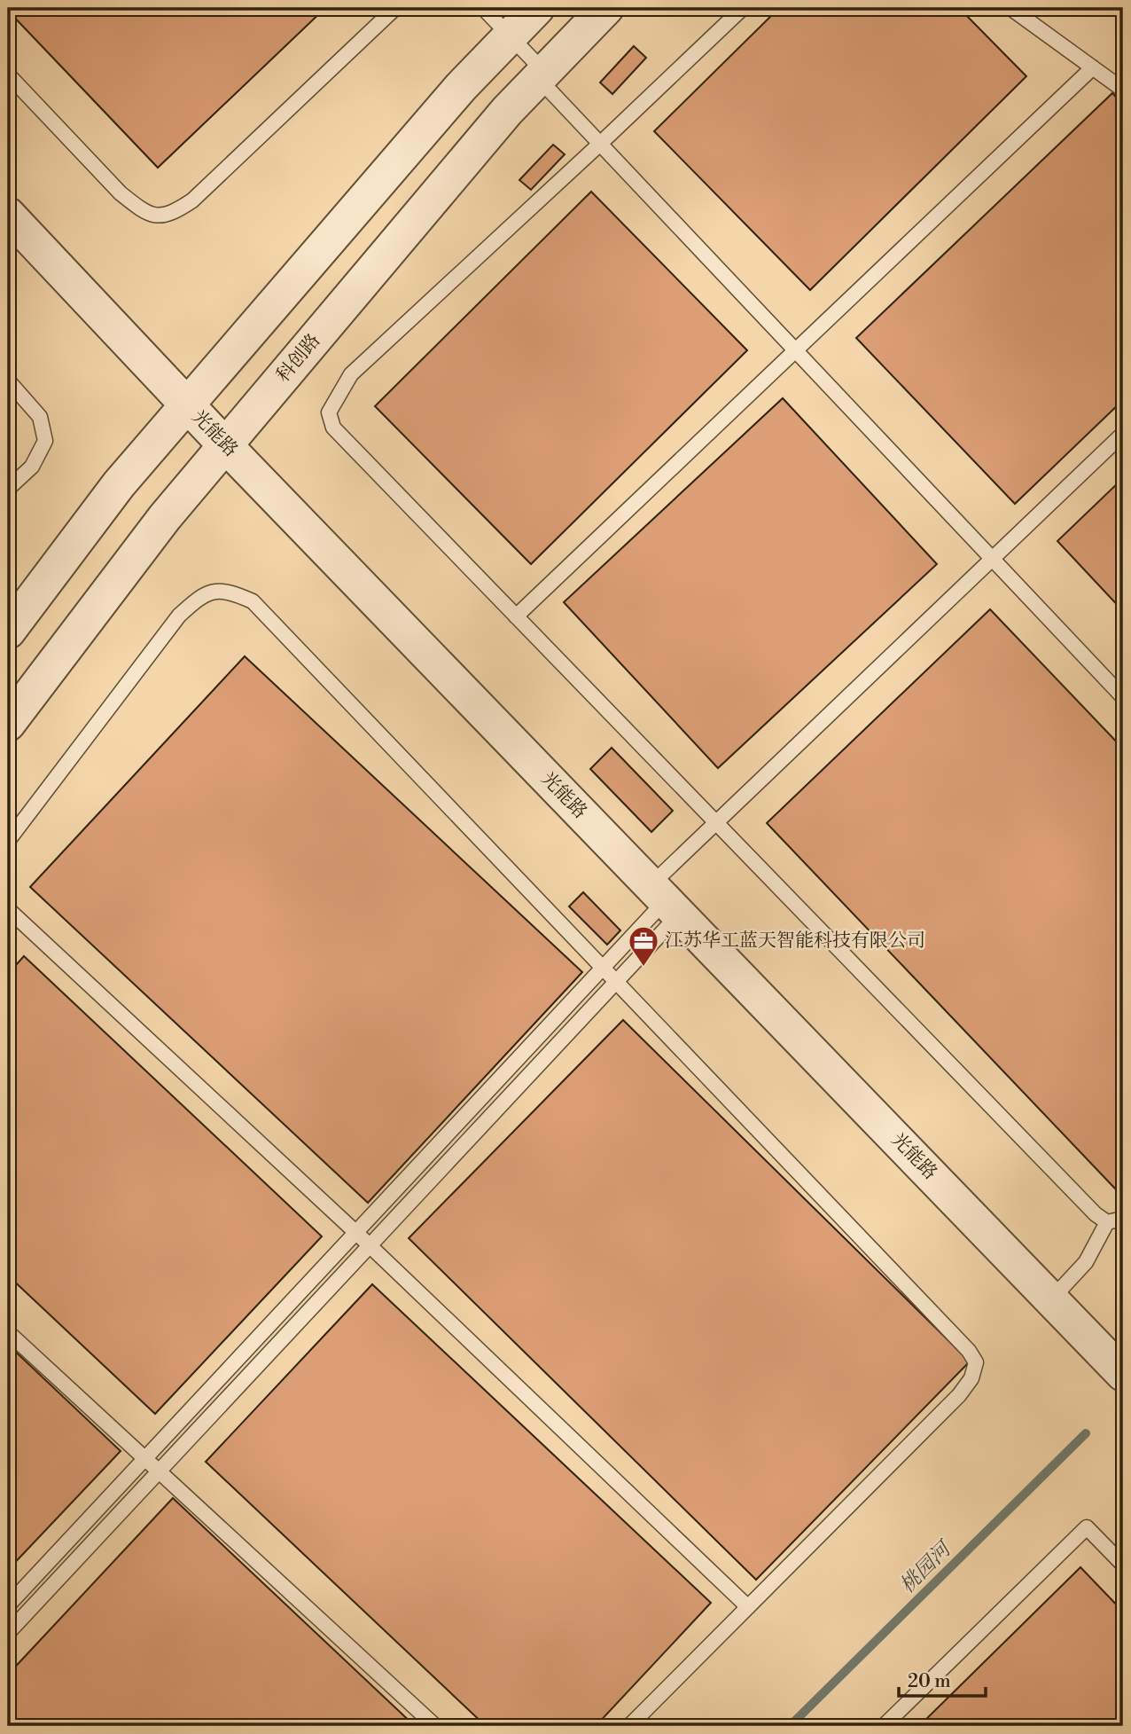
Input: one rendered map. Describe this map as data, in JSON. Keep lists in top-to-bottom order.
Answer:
{
  "streets": {
    "street": ["科创路", "光能路"]
  },
  "crossings": [
    ["科创路", "光能路"]
  ],
  "water": ["桃园河"],
  "places": {
    "office": ["江苏华工蓝天智能科技有限公司"]
  },
  "scale_bar": "20 m"
}
